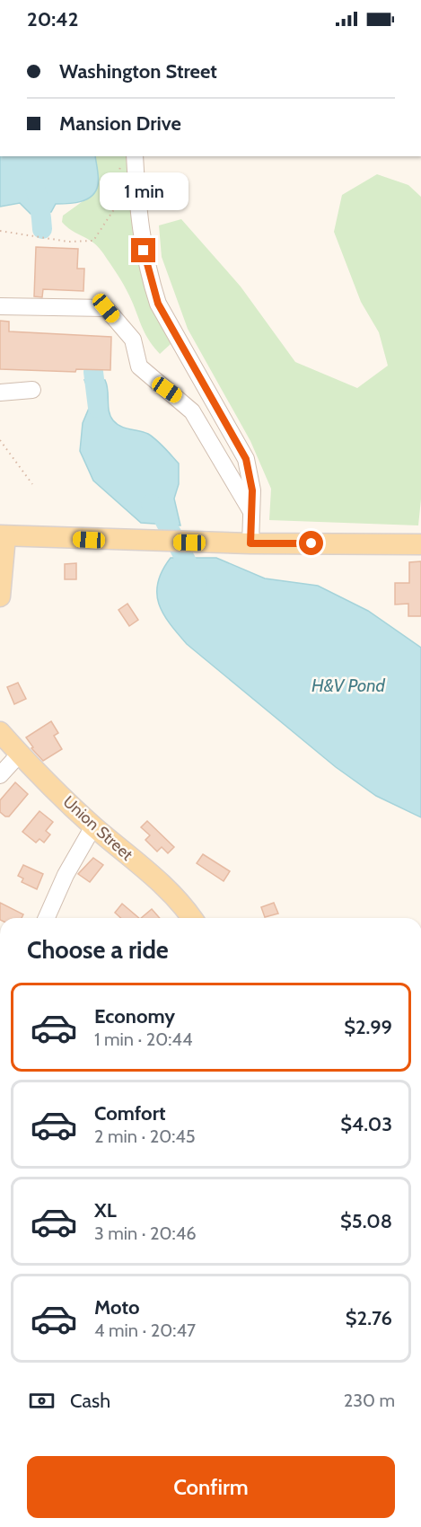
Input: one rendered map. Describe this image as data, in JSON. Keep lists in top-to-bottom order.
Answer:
{
  "streets": {
    "main road": ["Union Street"]
  },
  "water": ["H&V Pond"],
  "page": {
    "status": "20:42",
    "banner": ["Washington Street", "Mansion Drive"],
    "bubble": "1 min",
    "heading": "Choose a ride",
    "list": [
      {
        "name": "Economy",
        "note": "1 min · 20:44",
        "value": "$2.99"
      },
      {
        "name": "Comfort",
        "note": "2 min · 20:45",
        "value": "$4.03"
      },
      {
        "name": "XL",
        "note": "3 min · 20:46",
        "value": "$5.08"
      },
      {
        "name": "Moto",
        "note": "4 min · 20:47",
        "value": "$2.76"
      }
    ],
    "pay": ["Cash", "230 m"],
    "buttons": "Confirm"
  }
}
